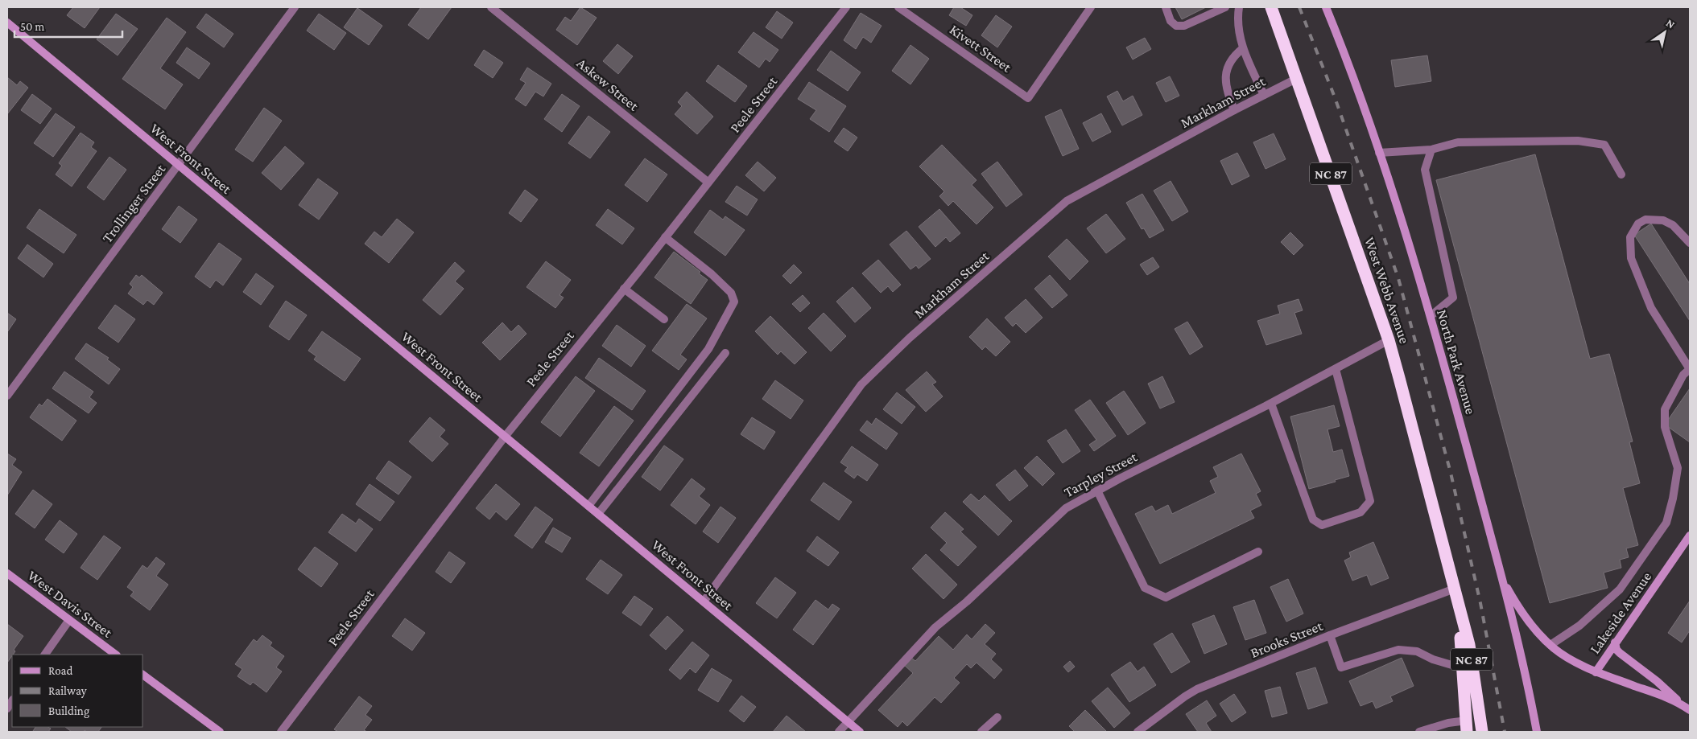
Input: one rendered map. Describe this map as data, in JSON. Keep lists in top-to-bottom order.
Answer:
{
  "streets": {
    "highway": ["NC 87", "West Webb Avenue"],
    "street": [
      "Kivett Street",
      "Askew Street",
      "Markham Street",
      "Peele Street",
      "West Front Street",
      "Trollinger Street",
      "North Park Avenue",
      "Tarpley Street",
      "West Davis Street",
      "Lakeside Avenue",
      "Brooks Street"
    ]
  },
  "crossings": [
    ["Askew Street", "Peele Street"],
    ["Markham Street", "West Front Street"],
    ["Markham Street", "West Webb Avenue"],
    ["Peele Street", "West Front Street"],
    ["West Front Street", "Trollinger Street"],
    ["West Front Street", "Tarpley Street"],
    ["West Webb Avenue", "Tarpley Street"],
    ["West Webb Avenue", "Brooks Street"],
    ["North Park Avenue", "Lakeside Avenue"]
  ],
  "legend": ["Road", "Railway", "Building"],
  "scale_bar": "50 m",
  "north": "top right"
}
